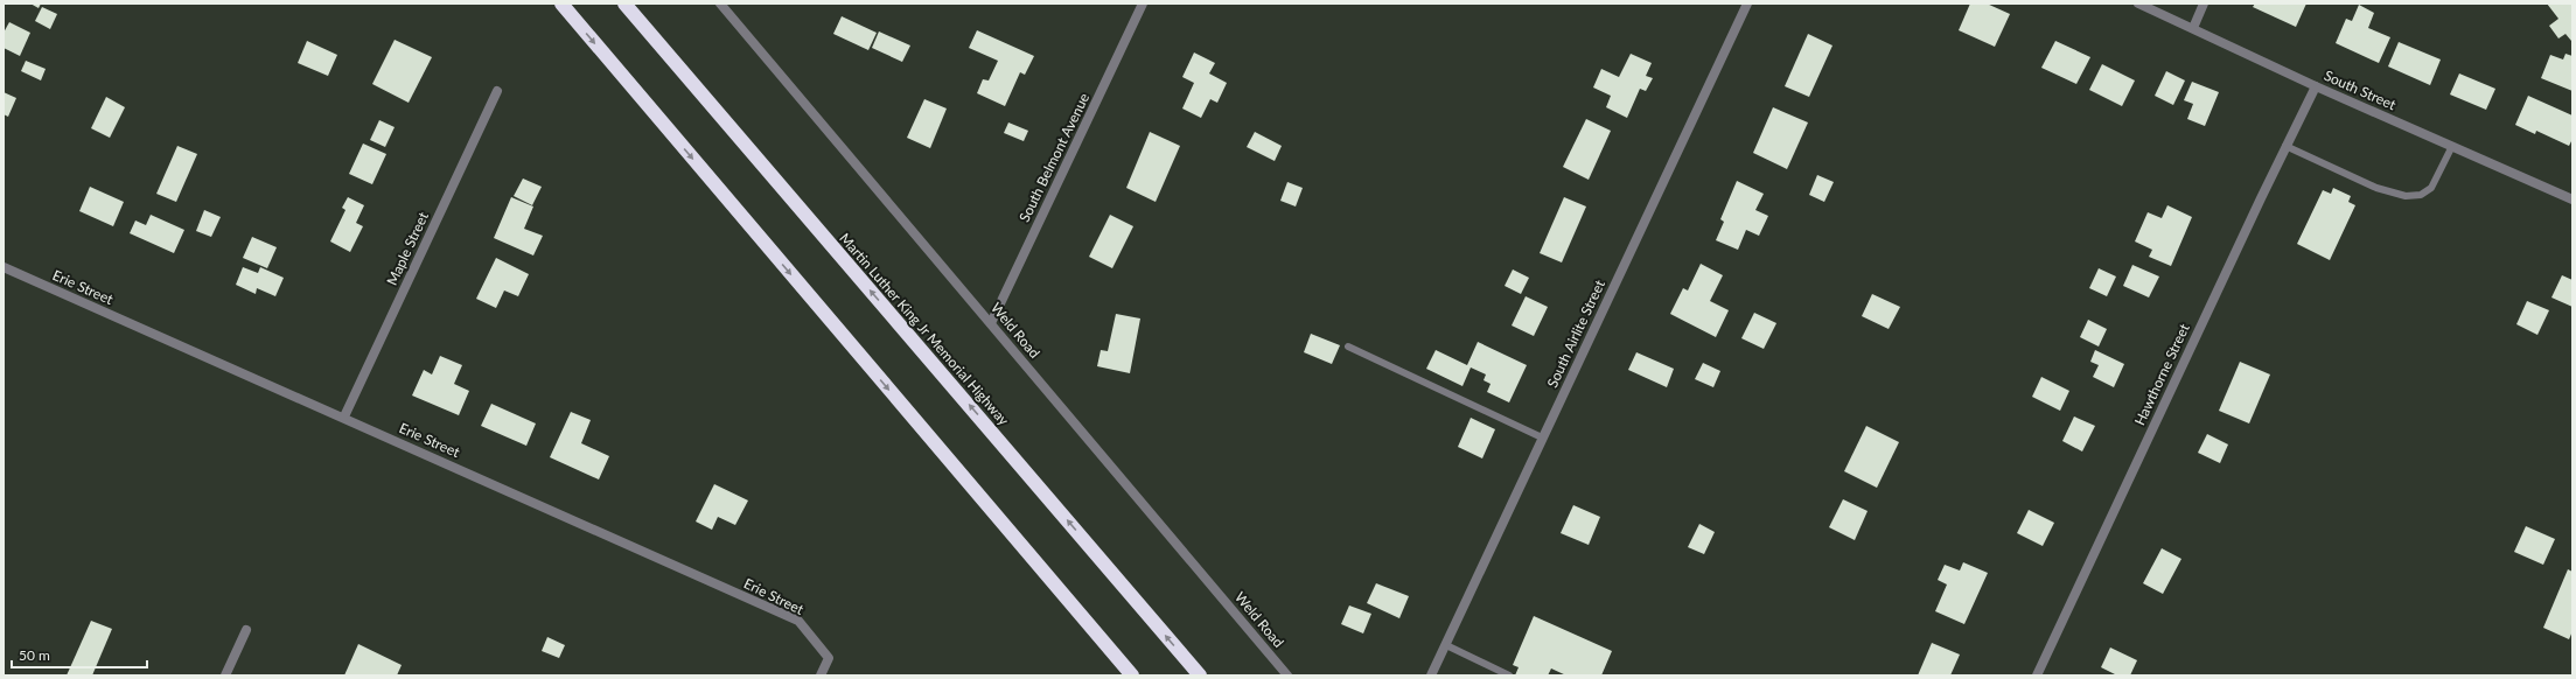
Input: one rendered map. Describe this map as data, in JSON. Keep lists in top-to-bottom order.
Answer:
{
  "streets": {
    "highway": ["Martin Luther King Jr Memorial Highway"],
    "street": [
      "South Street",
      "South Belmont Avenue",
      "Maple Street",
      "Erie Street",
      "Weld Road",
      "South Airlite Street",
      "Hawthorne Street"
    ]
  },
  "crossings": [
    ["South Street", "Hawthorne Street"],
    ["South Belmont Avenue", "Weld Road"],
    ["Maple Street", "Erie Street"]
  ],
  "scale_bar": "50 m"
}
